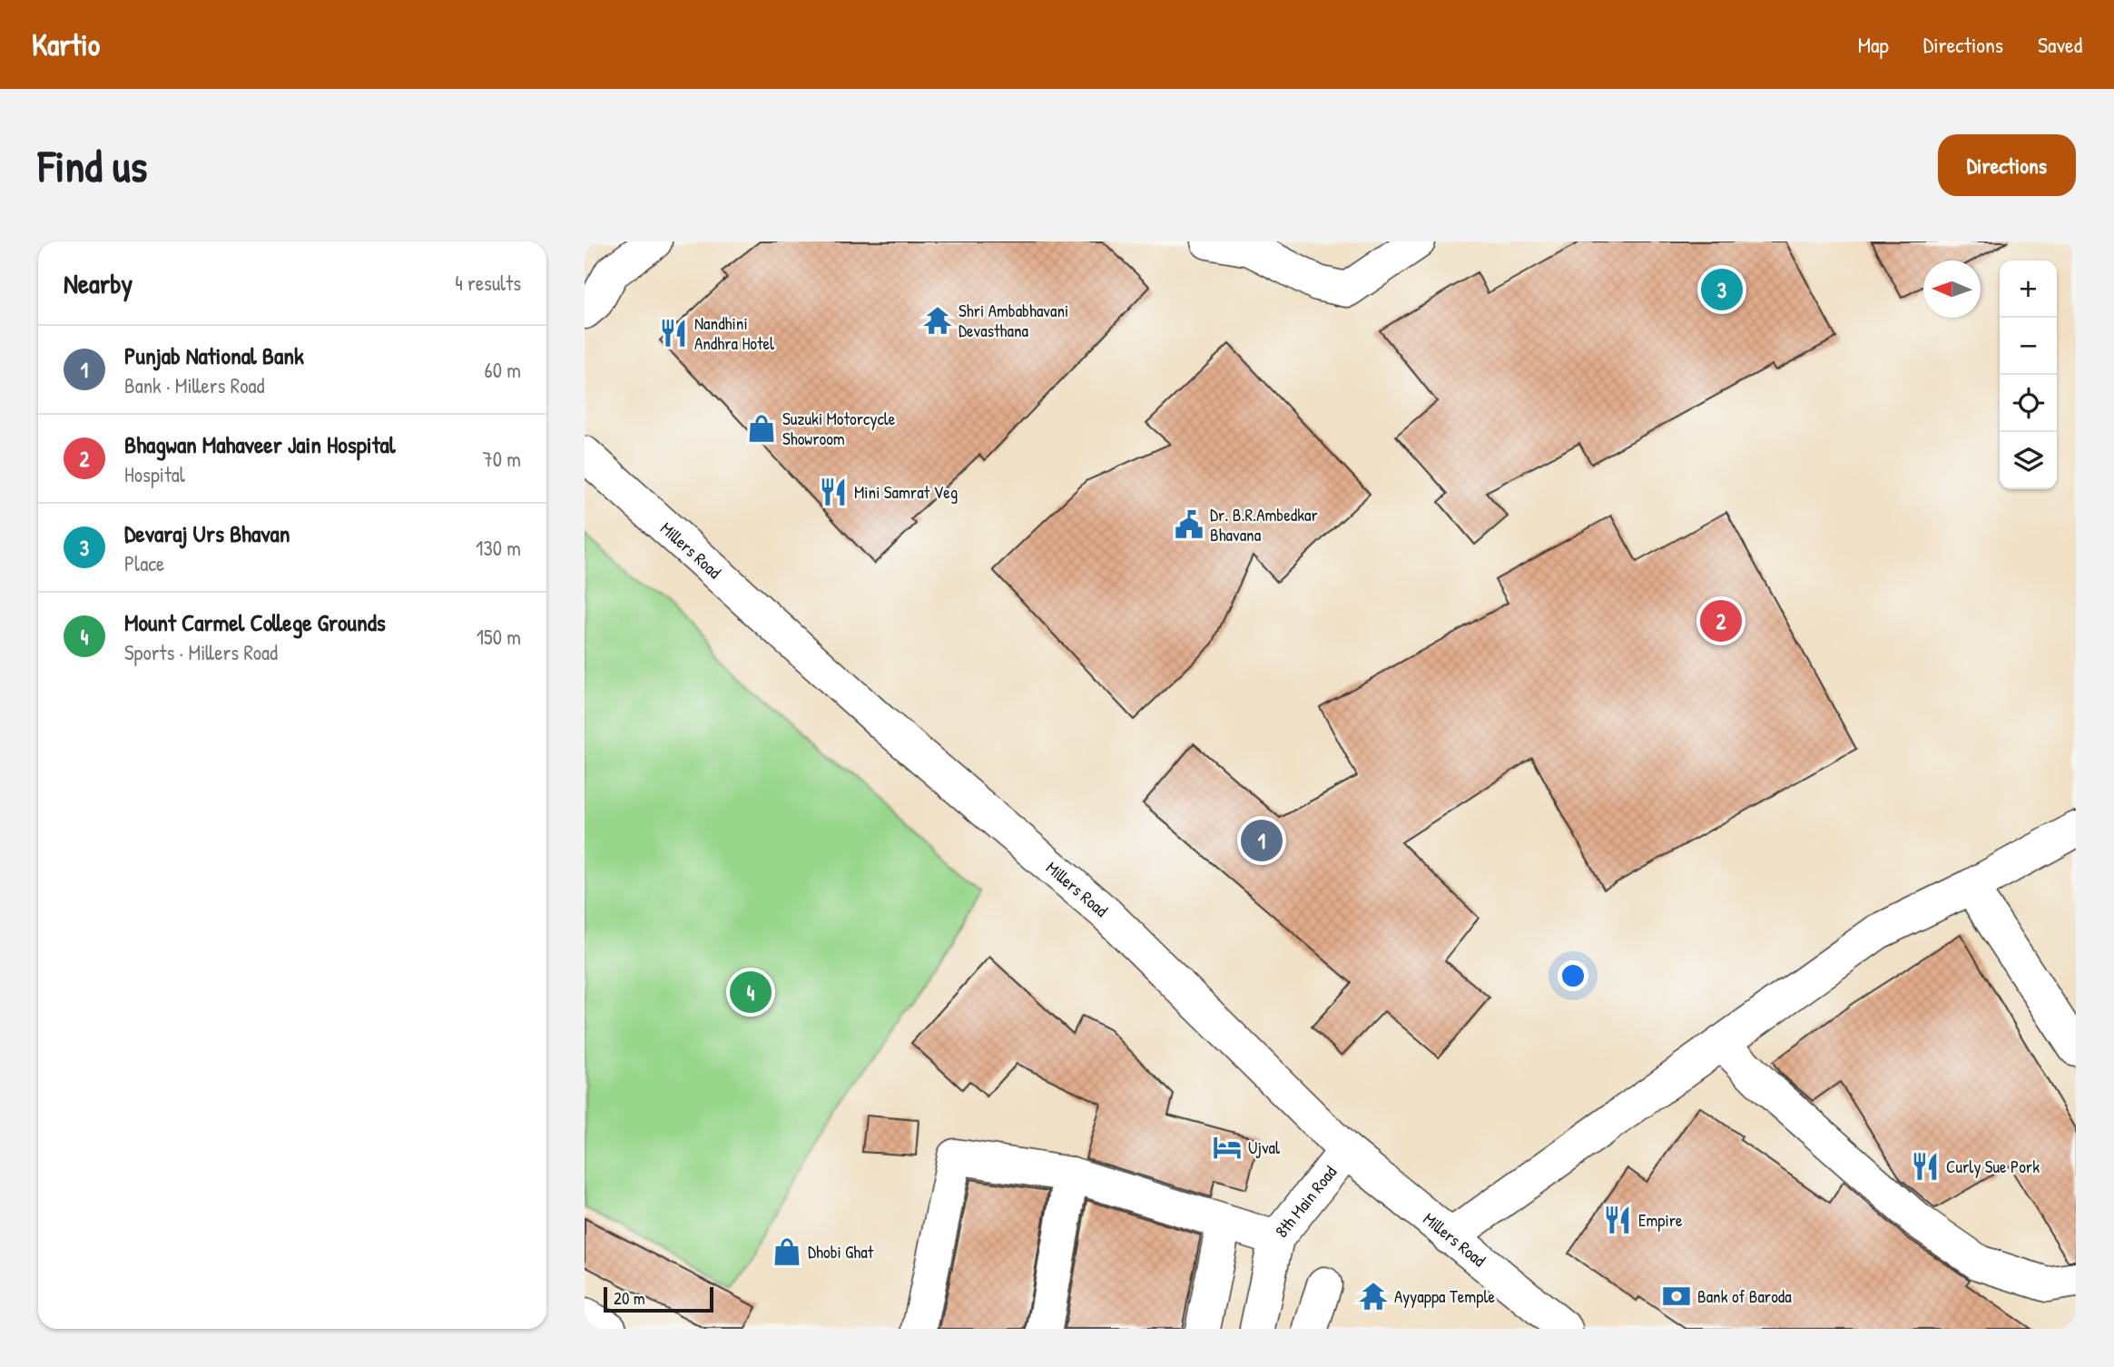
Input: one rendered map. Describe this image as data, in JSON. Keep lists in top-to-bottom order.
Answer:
{
  "streets": {
    "street": ["Millers Road", "8th Main Road"]
  },
  "crossings": [
    ["Millers Road", "8th Main Road"]
  ],
  "places": {
    "temple": ["Shri Ambabhavani Devasthana", "Ayyappa Temple"],
    "restaurant": [
      "Nandhini Andhra Hotel",
      "Mini Samrat Veg",
      "Curly Sue Pork",
      "Empire"
    ],
    "shop": ["Suzuki Motorcycle Showroom", "Dhobi Ghat"],
    "public building": ["Dr. B.R.Ambedkar Bhavana"],
    "hotel": ["Ujval"],
    "bank": ["Bank of Baroda"]
  },
  "scale_bar": "20 m",
  "north": "left",
  "page": {
    "header": "Kartio",
    "nav": ["Map", "Directions", "Saved"],
    "buttons": "Directions",
    "title": "Find us",
    "heading": ["Nearby", "4 results"],
    "map_buttons": ["+", "−"],
    "pins": [
      "3",
      "2",
      "1",
      "4"
    ],
    "list": [
      {
        "mark": "1",
        "name": "Punjab National Bank",
        "note": "Bank · Millers Road",
        "value": "60 m"
      },
      {
        "mark": "2",
        "name": "Bhagwan Mahaveer Jain Hospital",
        "note": "Hospital",
        "value": "70 m"
      },
      {
        "mark": "3",
        "name": "Devaraj Urs Bhavan",
        "note": "Place",
        "value": "130 m"
      },
      {
        "mark": "4",
        "name": "Mount Carmel College Grounds",
        "note": "Sports · Millers Road",
        "value": "150 m"
      }
    ],
    "scale": "20 m"
  }
}
